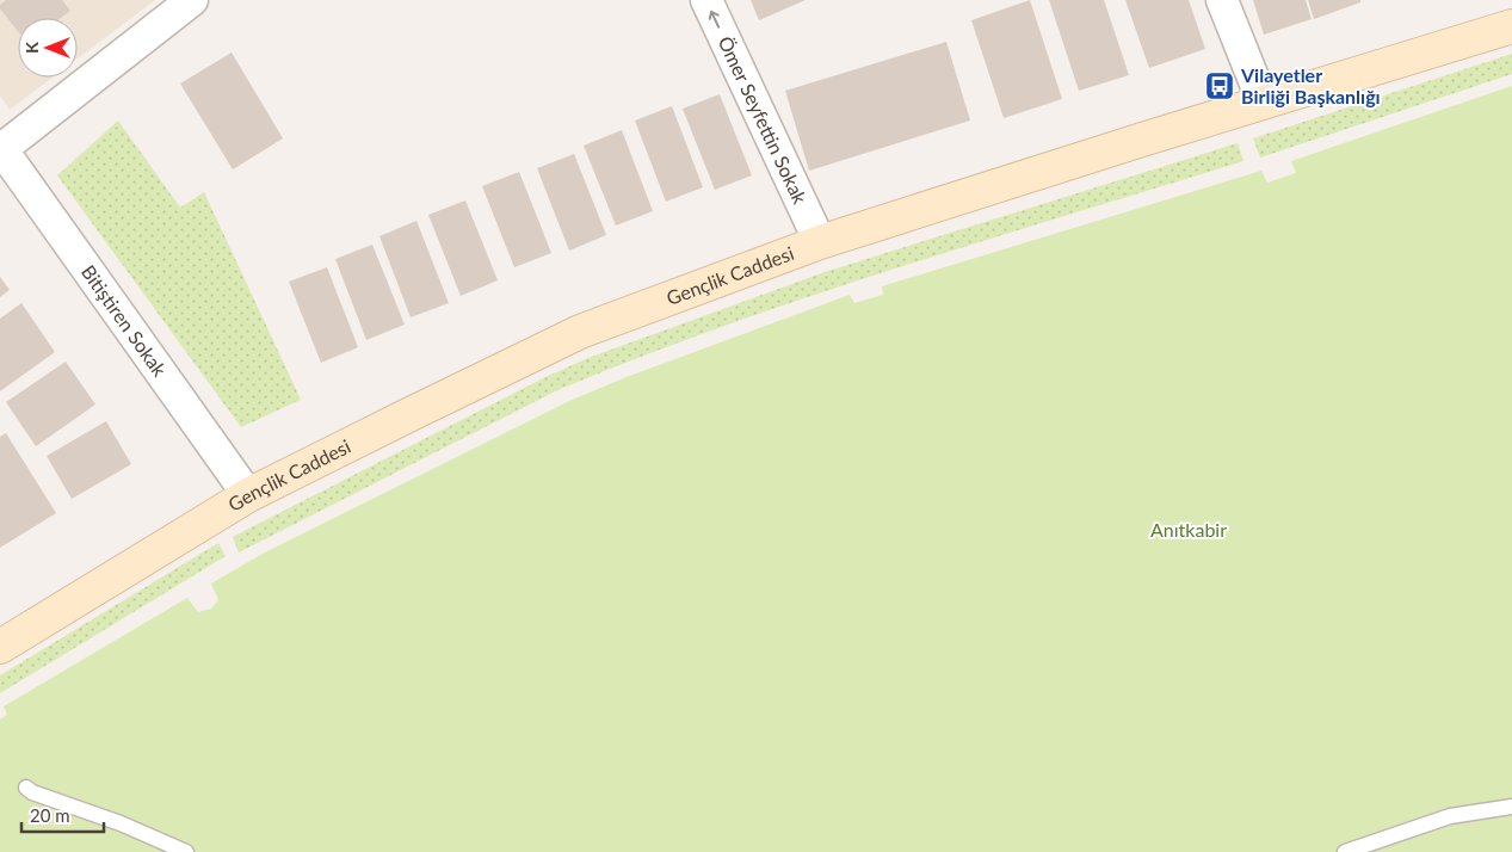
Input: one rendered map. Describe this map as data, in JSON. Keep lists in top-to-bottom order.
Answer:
{
  "streets": {
    "main road": ["Gençlik Caddesi"],
    "street": ["Ömer Seyfettin Sokak", "Bitiştiren Sokak"]
  },
  "crossings": [
    ["Ömer Seyfettin Sokak", "Gençlik Caddesi"],
    ["Gençlik Caddesi", "Bitiştiren Sokak"]
  ],
  "one_way": ["Ömer Seyfettin Sokak"],
  "parks": ["Anıtkabir"],
  "places": {
    "bus stop": ["Vilayetler Birliği Başkanlığı"]
  },
  "scale_bar": "20 m",
  "north": "left"
}
